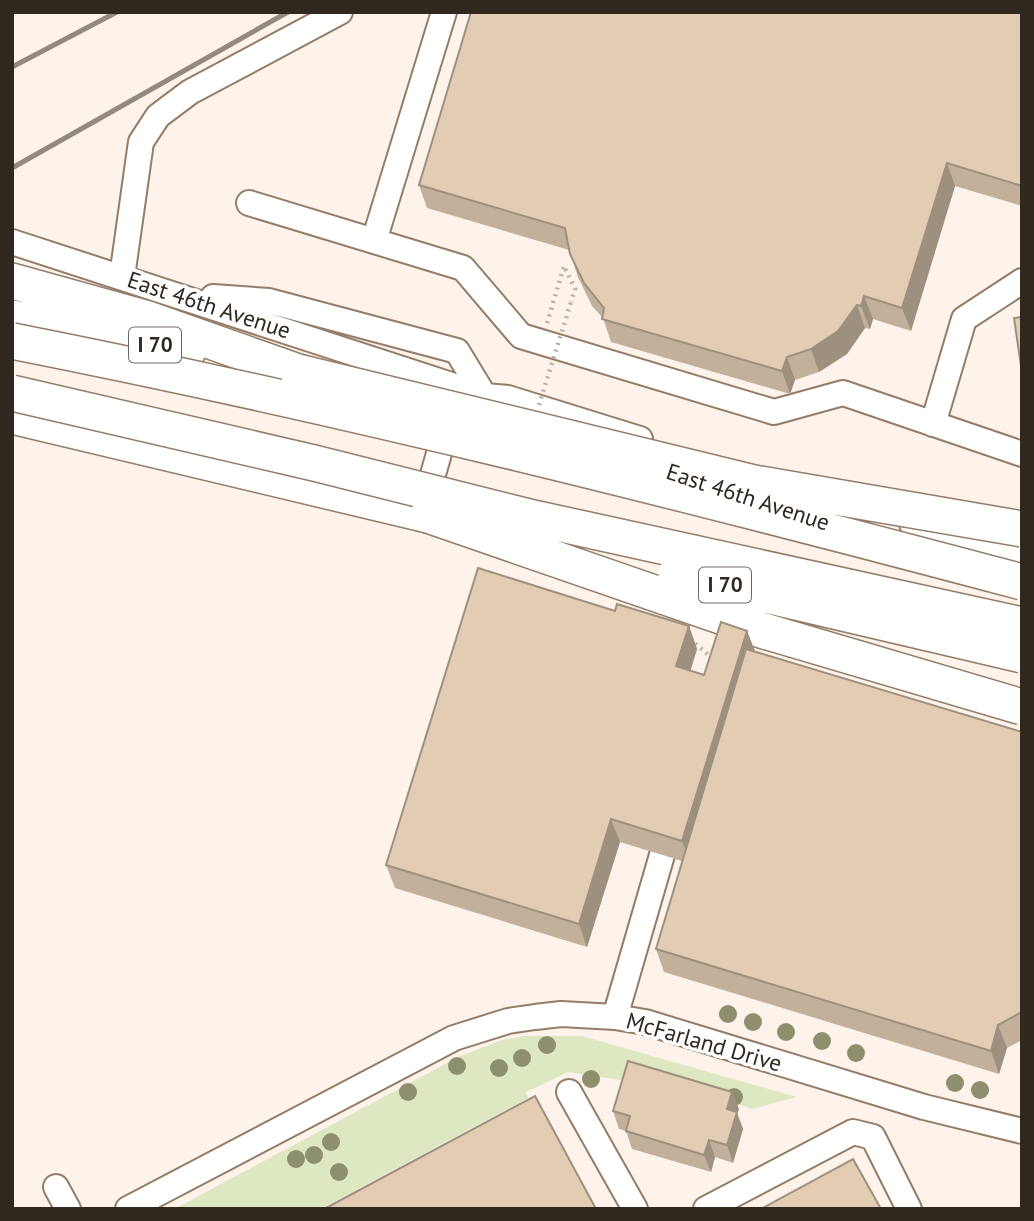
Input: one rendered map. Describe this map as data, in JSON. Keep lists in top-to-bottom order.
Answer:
{
  "streets": {
    "highway": ["I 70"],
    "street": ["East 46th Avenue", "McFarland Drive"]
  },
  "crossings": [
    ["East 46th Avenue", "I 70"]
  ]
}
